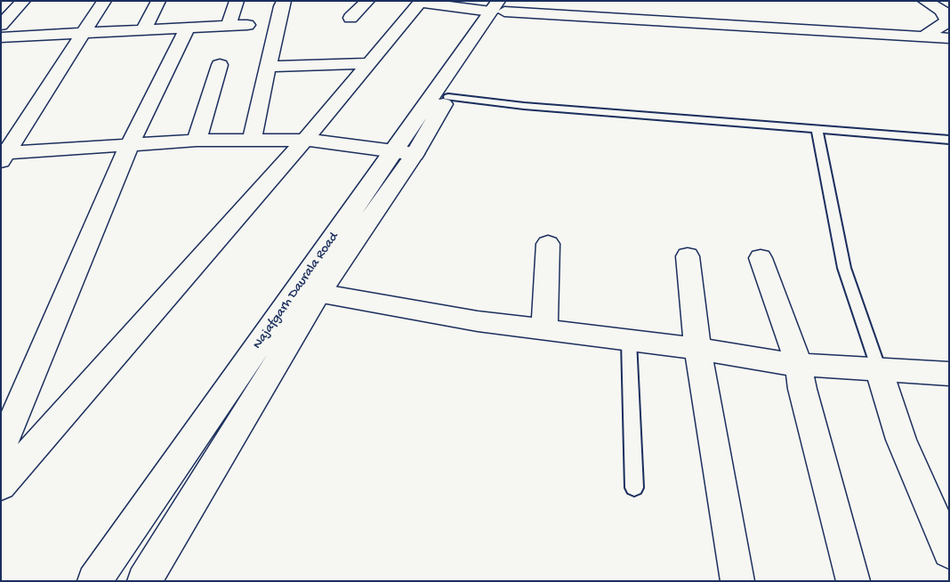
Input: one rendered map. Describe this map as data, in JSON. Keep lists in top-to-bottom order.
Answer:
{
  "streets": {
    "street": ["Najafgarh Daurala Road"]
  }
}
